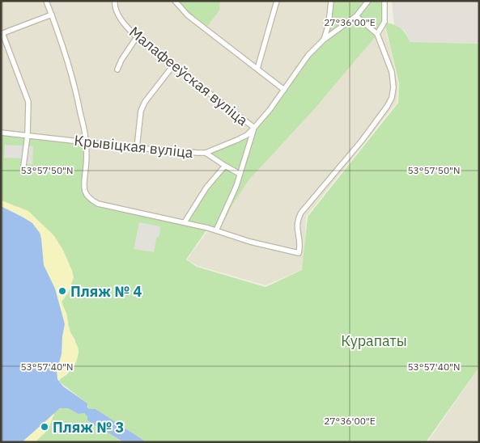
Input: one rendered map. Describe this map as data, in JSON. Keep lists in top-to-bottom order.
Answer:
{
  "streets": {
    "street": ["Малафееўская вуліца", "Крывіцкая вуліца"]
  },
  "crossings": [
    ["Малафееўская вуліца", "Крывіцкая вуліца"]
  ],
  "parks": ["Курапаты"],
  "places": ["Пляж № 4", "Пляж № 3"],
  "coordinates": ["27°36'00\"E", "53°57'50\"N", "53°57'40\"N"]
}
